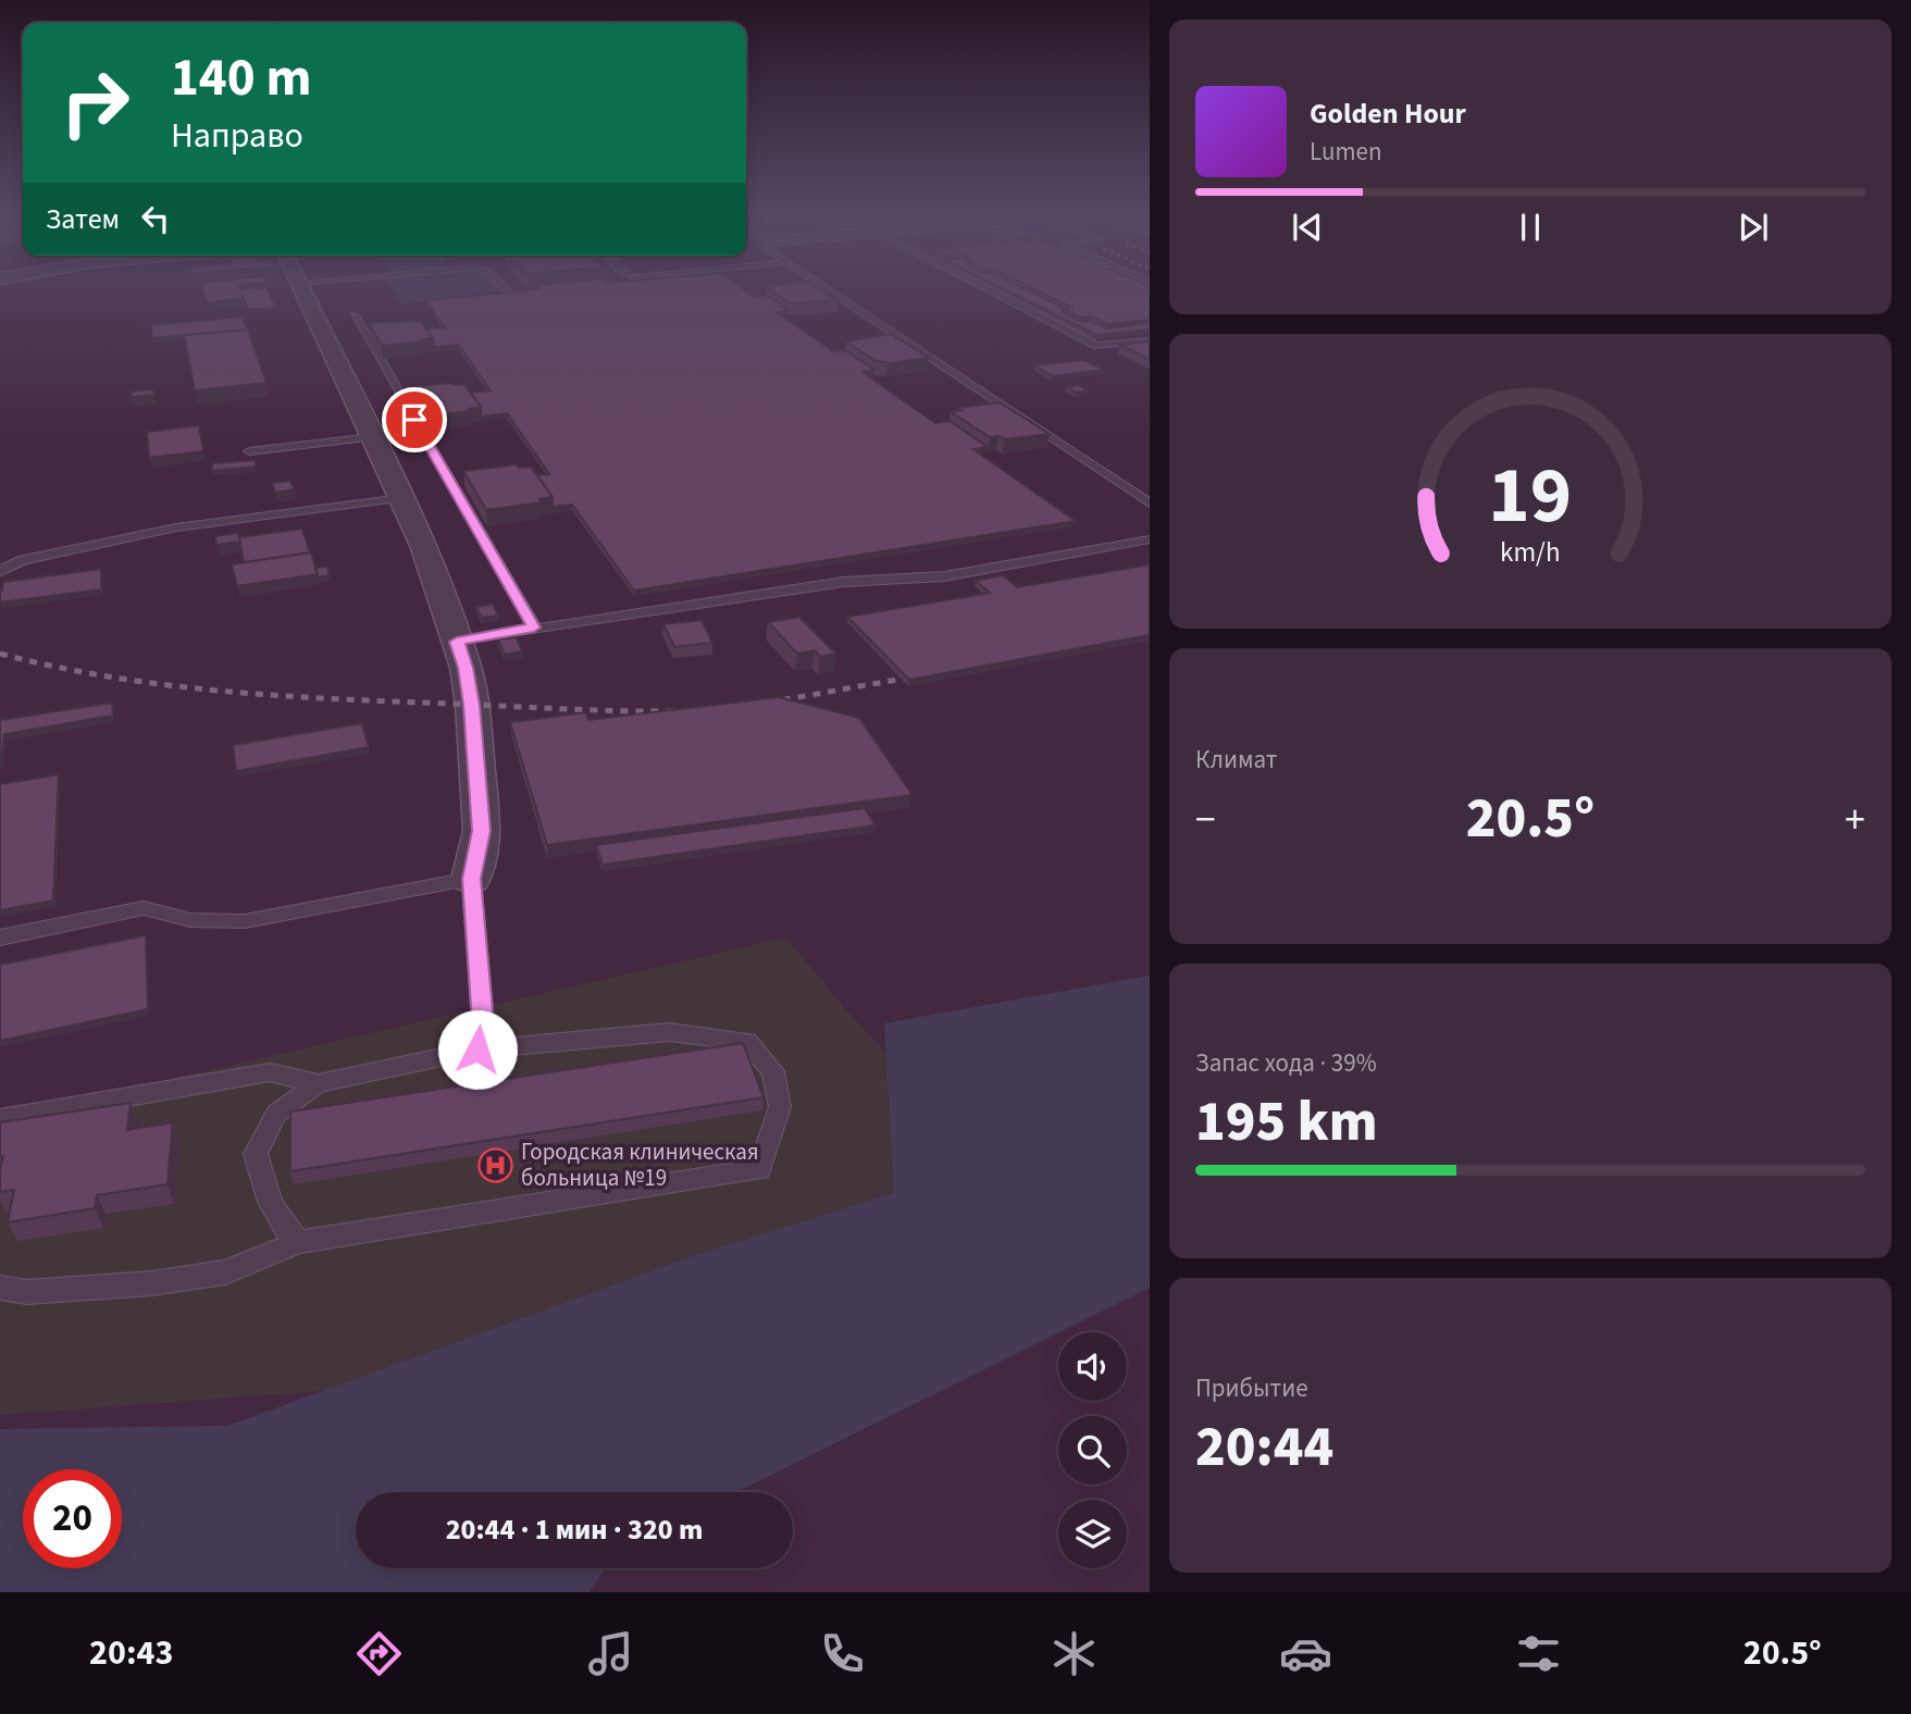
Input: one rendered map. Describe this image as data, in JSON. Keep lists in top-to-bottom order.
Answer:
{
  "places": {
    "hospital": ["Городская клиническая больница №19"]
  },
  "page": {
    "turn": ["140 m", "Направо"],
    "song": ["Golden Hour", "Lumen"],
    "then": "Затем",
    "tile": [
      "Климат",
      ["Запас хода · 39%", "195 km"],
      ["Прибытие", "20:44"]
    ],
    "heat": ["−", "20.5°", "+"],
    "limit": "20",
    "trip": "20:44 · 1 мин · 320 m",
    "tabs": ["20:43", "20.5°"],
    "gauge": ["19", "km/h"]
  }
}
